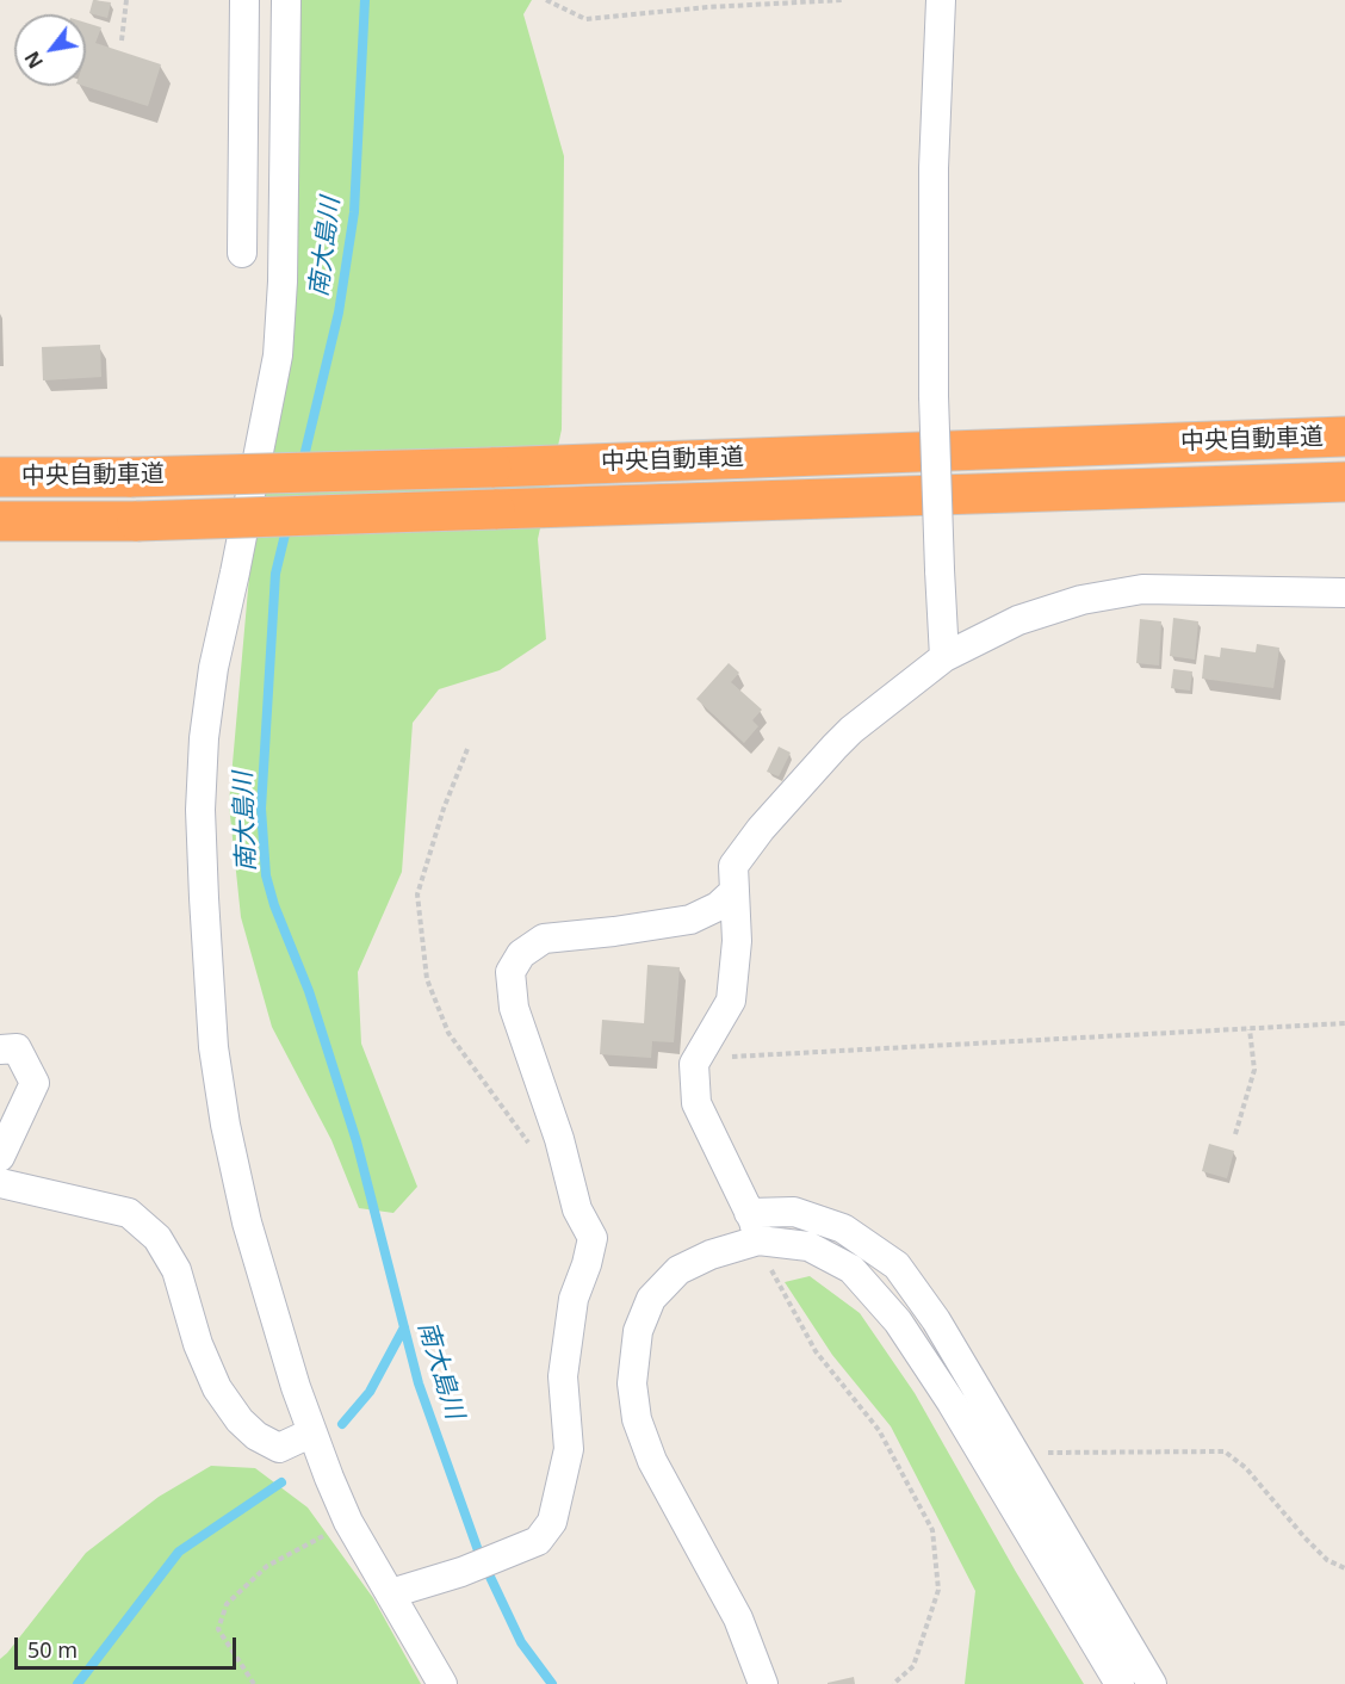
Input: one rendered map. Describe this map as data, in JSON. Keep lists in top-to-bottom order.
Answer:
{
  "streets": {
    "highway": ["中央自動車道"]
  },
  "water": ["南大島川"],
  "scale_bar": "50 m",
  "north": "bottom left"
}
